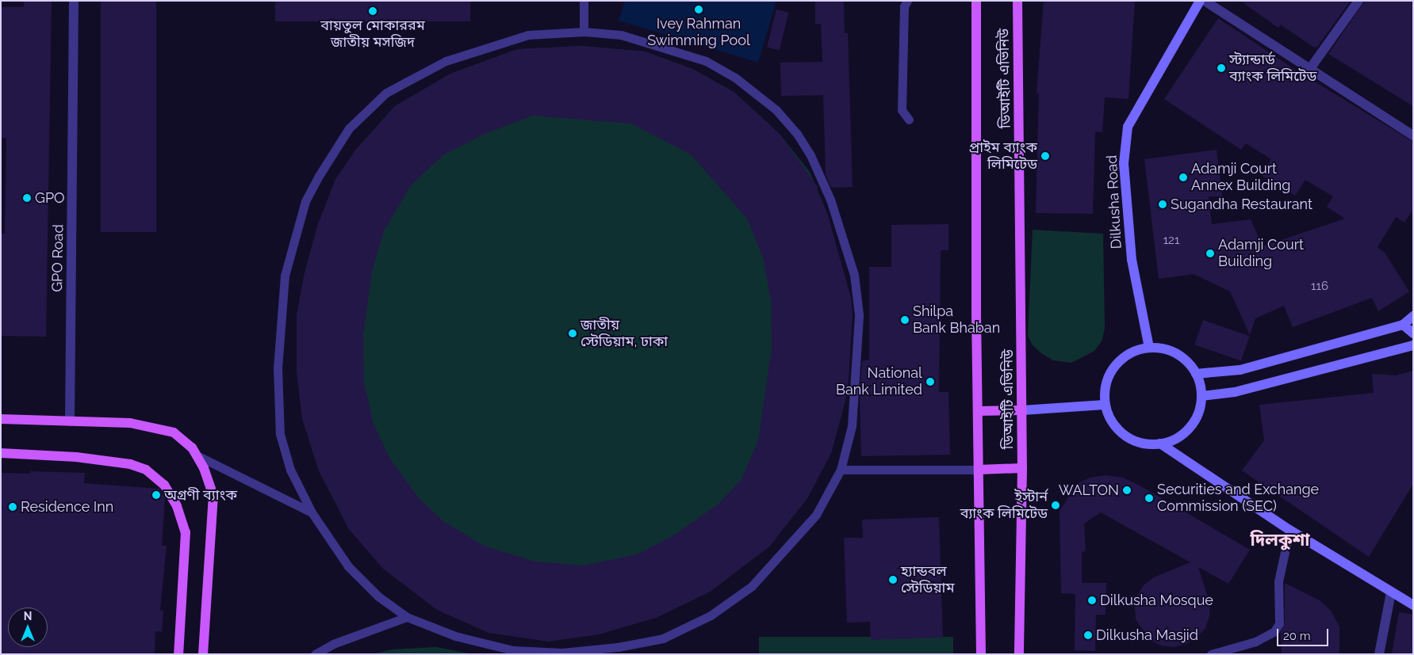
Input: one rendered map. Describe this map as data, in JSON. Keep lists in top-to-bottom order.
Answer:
{
  "streets": {
    "main road": ["ডিআইটি এভিনিউ", "Dilkusha Road"],
    "street": ["GPO Road"]
  },
  "districts": ["দিলকুশা"],
  "places": [
    "Ivey Rahman Swimming Pool",
    "বায়তুল মোকাররম জাতীয় মসজিদ",
    "স্ট্যান্ডার্ড ব্যাংক লিমিটেড",
    "প্রাইম ব্যাংক লিমিটেড",
    "Adamji Court Annex Building",
    "GPO",
    "Sugandha Restaurant",
    "Adamji Court Building",
    "Shilpa Bank Bhaban",
    "জাতীয় স্টেডিয়াম, ঢাকা",
    "National Bank Limited",
    "WALTON",
    "অগ্রণী ব্যাংক",
    "Securities and Exchange Commission (SEC)",
    "ইস্টার্ন ব্যাংক লিমিটেড",
    "Residence Inn",
    "হ্যান্ডবল স্টেডিয়াম",
    "Dilkusha Mosque",
    "Dilkusha Masjid"
  ],
  "house_numbers": ["121", "116"],
  "scale_bar": "20 m",
  "north": "top"
}
